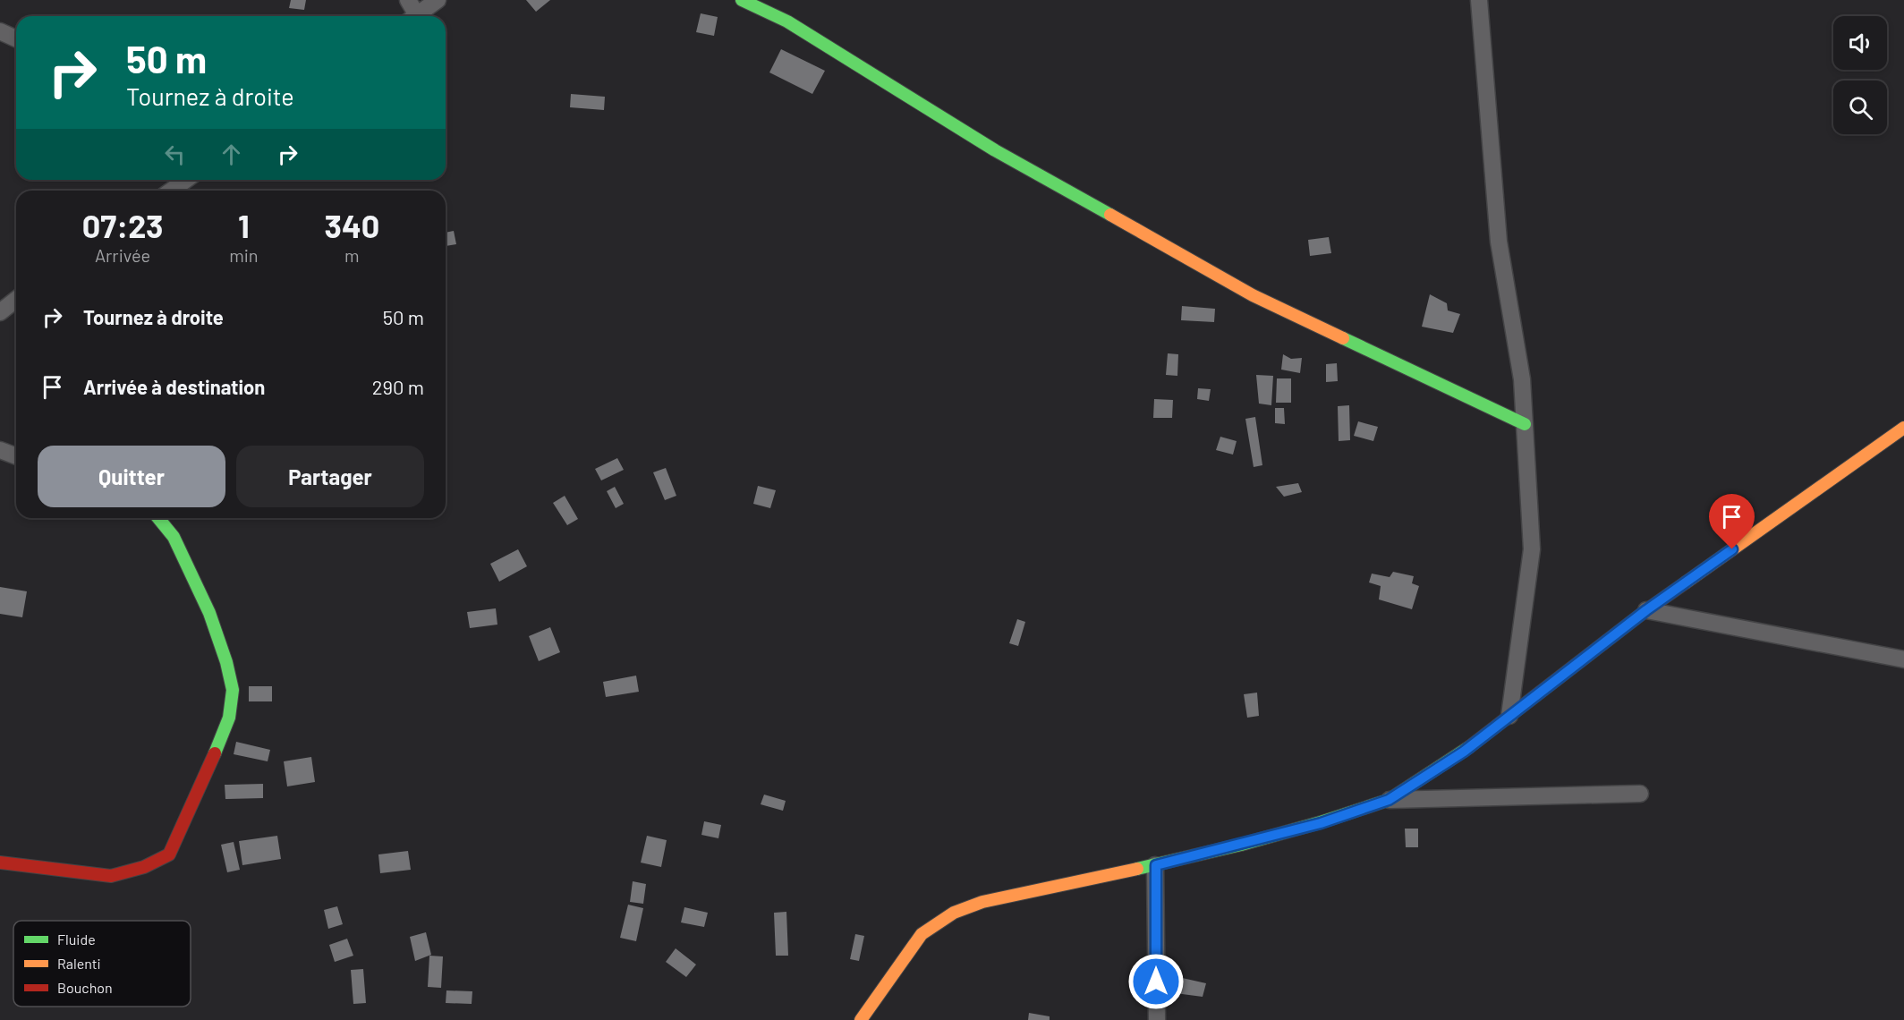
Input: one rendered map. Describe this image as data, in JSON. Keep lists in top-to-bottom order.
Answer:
{
  "legend": ["Fluide", "Ralenti", "Bouchon"],
  "page": {
    "turn": ["50 m", "Tournez à droite"],
    "eta": [
      "07:23",
      "Arrivée",
      "1",
      "min",
      "340",
      "m"
    ],
    "list": [
      {
        "name": "Tournez à droite",
        "value": "50 m"
      },
      {
        "name": "Arrivée à destination",
        "value": "290 m"
      }
    ],
    "buttons": ["Quitter", "Partager"]
  }
}
